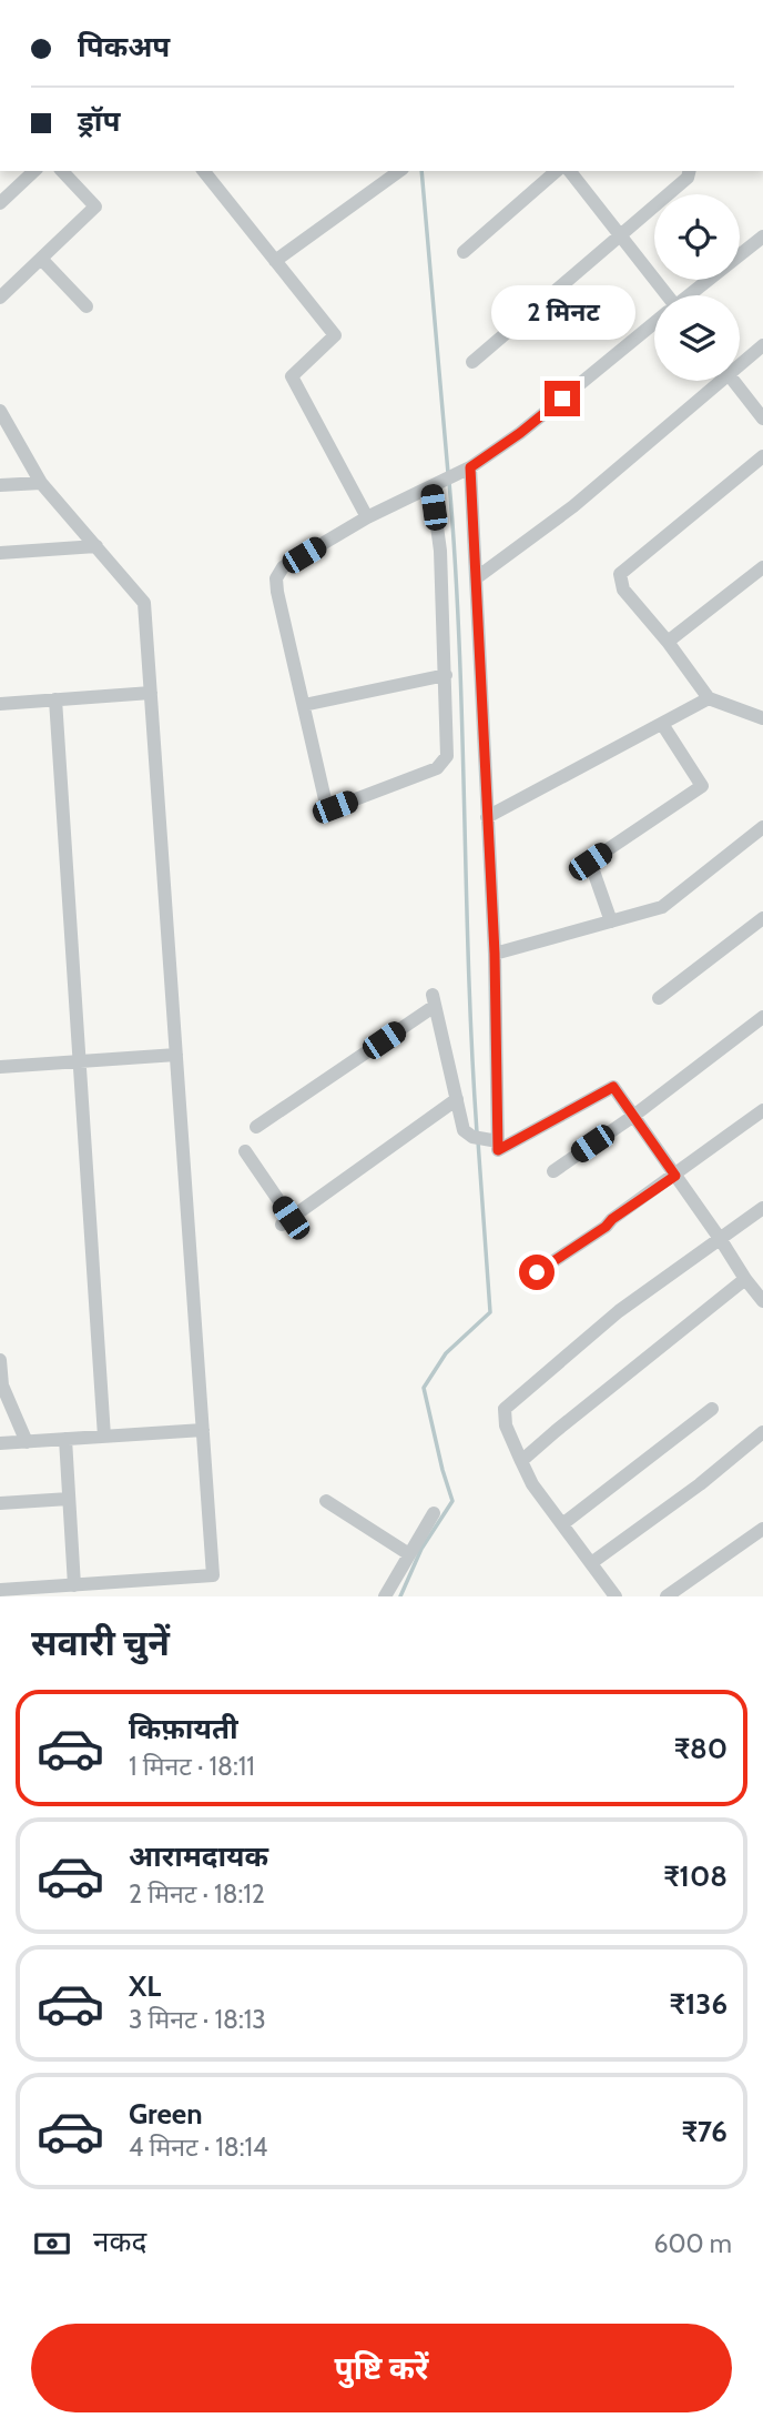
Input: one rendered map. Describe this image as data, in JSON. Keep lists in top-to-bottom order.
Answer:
{
  "page": {
    "banner": ["पिकअप", "ड्रॉप"],
    "bubble": "2 मिनट",
    "heading": "सवारी चुनें",
    "list": [
      {
        "name": "किफ़ायती",
        "note": "1 मिनट · 18:11",
        "value": "₹80"
      },
      {
        "name": "आरामदायक",
        "note": "2 मिनट · 18:12",
        "value": "₹108"
      },
      {
        "name": "XL",
        "note": "3 मिनट · 18:13",
        "value": "₹136"
      },
      {
        "name": "Green",
        "note": "4 मिनट · 18:14",
        "value": "₹76"
      }
    ],
    "pay": ["नकद", "600 m"],
    "buttons": "पुष्टि करें"
  }
}
